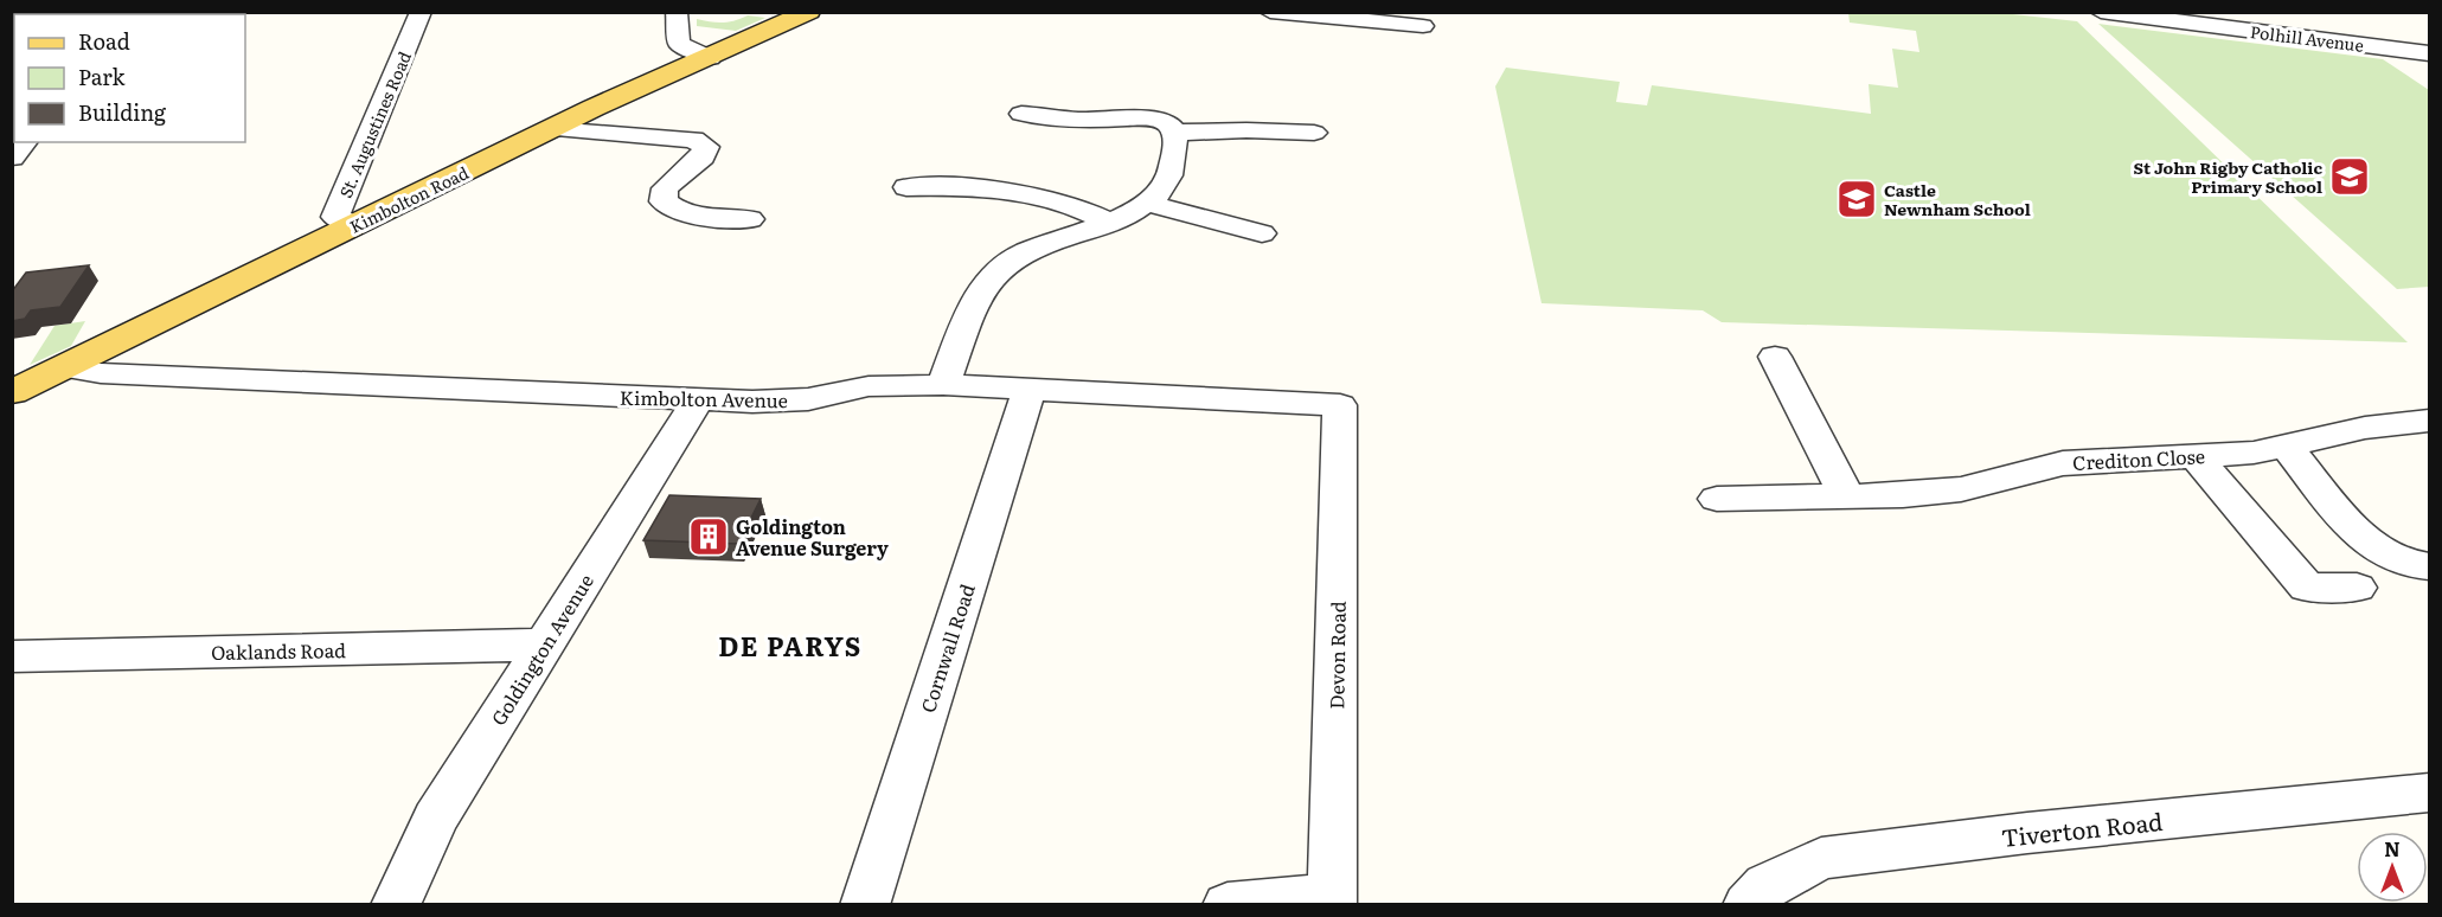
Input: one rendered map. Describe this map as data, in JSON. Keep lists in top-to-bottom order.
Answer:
{
  "streets": {
    "main road": ["Kimbolton Road"],
    "street": [
      "Polhill Avenue",
      "St. Augustines Road",
      "Kimbolton Avenue",
      "Crediton Close",
      "Cornwall Road",
      "Goldington Avenue",
      "Oaklands Road",
      "Devon Road",
      "Tiverton Road"
    ]
  },
  "crossings": [
    ["St. Augustines Road", "Kimbolton Road"],
    ["Kimbolton Road", "Kimbolton Avenue"],
    ["Kimbolton Avenue", "Cornwall Road"],
    ["Kimbolton Avenue", "Goldington Avenue"],
    ["Kimbolton Avenue", "Devon Road"],
    ["Goldington Avenue", "Oaklands Road"]
  ],
  "districts": ["DE PARYS"],
  "places": {
    "school or university": ["St John Rigby Catholic Primary School", "Castle Newnham School"],
    "building": ["Goldington Avenue Surgery"]
  },
  "legend": ["Road", "Park", "Building"],
  "north": "top"
}
